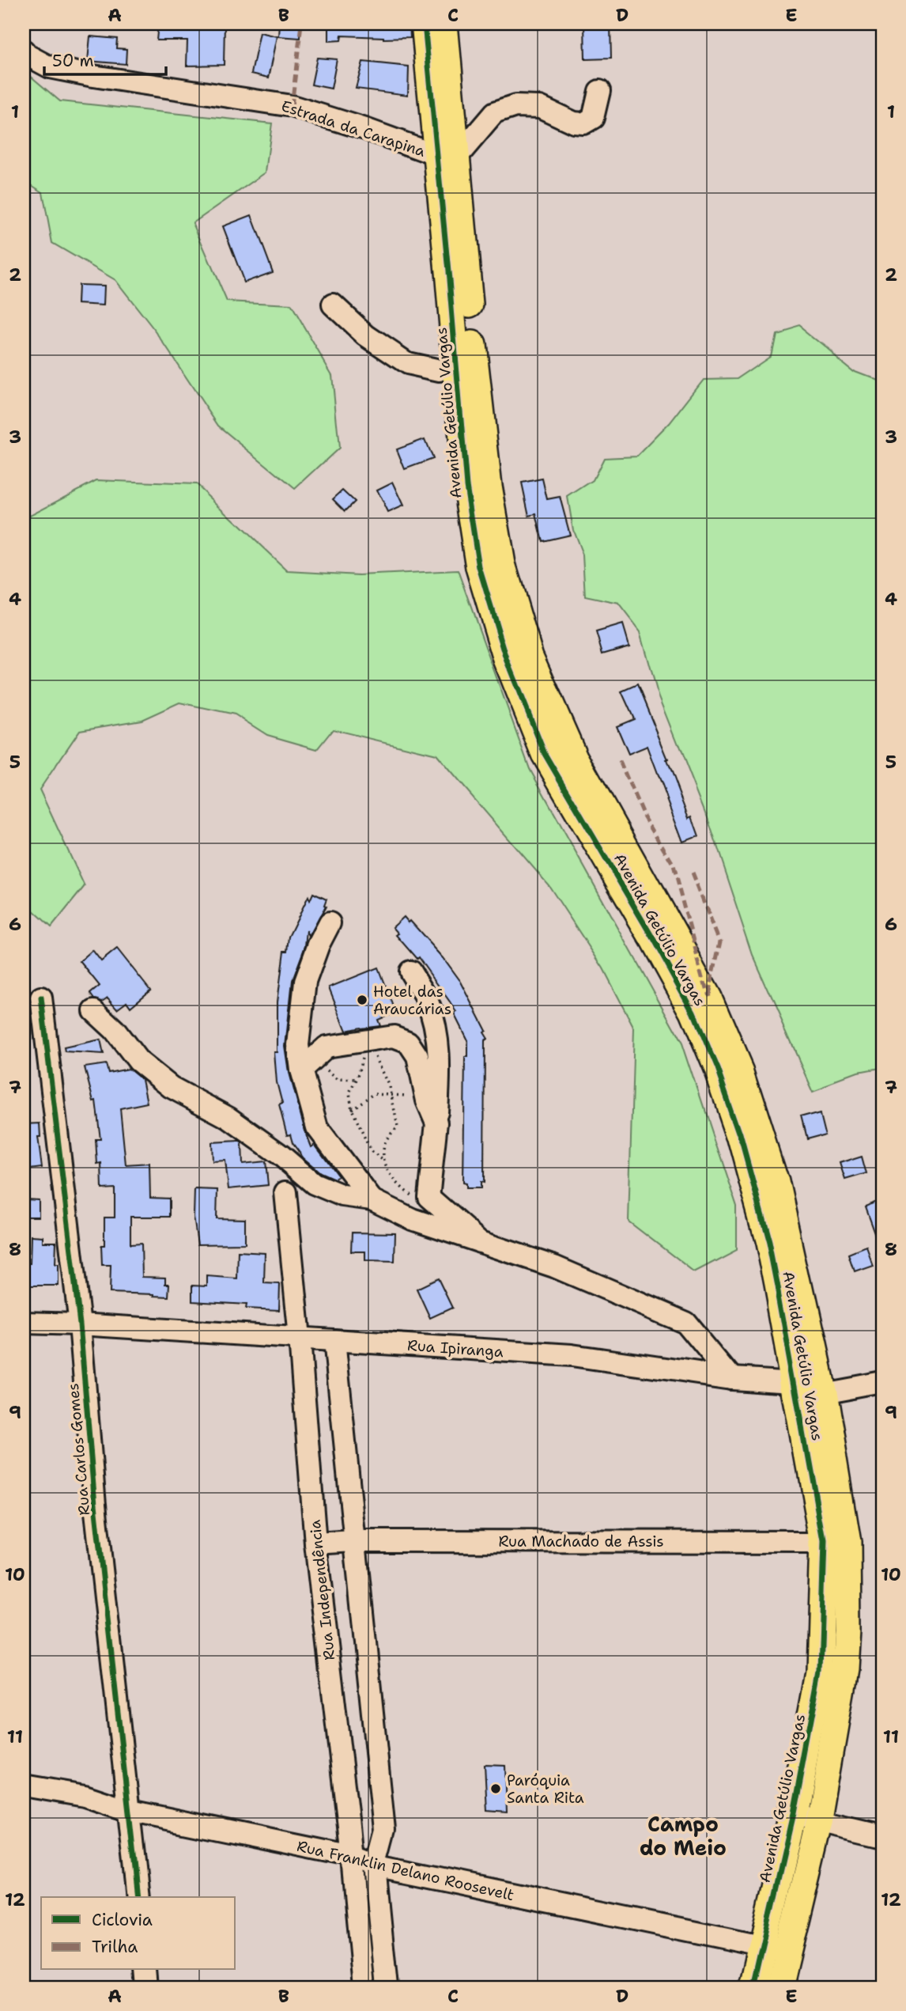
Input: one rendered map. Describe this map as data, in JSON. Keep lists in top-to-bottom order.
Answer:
{
  "streets": {
    "main road": ["Avenida Getúlio Vargas"],
    "street": [
      "Estrada da Carapina",
      "Rua Ipiranga",
      "Rua Carlos Gomes",
      "Rua Machado de Assis",
      "Rua Independência",
      "Rua Franklin Delano Roosevelt"
    ]
  },
  "crossings": [
    ["Estrada da Carapina", "Avenida Getúlio Vargas"],
    ["Avenida Getúlio Vargas", "Rua Ipiranga"],
    ["Avenida Getúlio Vargas", "Rua Machado de Assis"],
    ["Avenida Getúlio Vargas", "Rua Franklin Delano Roosevelt"],
    ["Rua Ipiranga", "Rua Carlos Gomes"],
    ["Rua Ipiranga", "Rua Independência"],
    ["Rua Carlos Gomes", "Rua Franklin Delano Roosevelt"],
    ["Rua Machado de Assis", "Rua Independência"],
    ["Rua Independência", "Rua Franklin Delano Roosevelt"]
  ],
  "districts": ["Campo do Meio"],
  "places": ["Hotel das Araucárias", "Paróquia Santa Rita"],
  "legend": ["Ciclovia", "Trilha"],
  "scale_bar": "50 m",
  "grid": {
    "columns": [
      "A",
      "B",
      "C",
      "D",
      "E"
    ],
    "rows": [
      "1",
      "2",
      "3",
      "4",
      "5",
      "6",
      "7",
      "8",
      "9",
      "10",
      "11",
      "12"
    ]
  }
}
